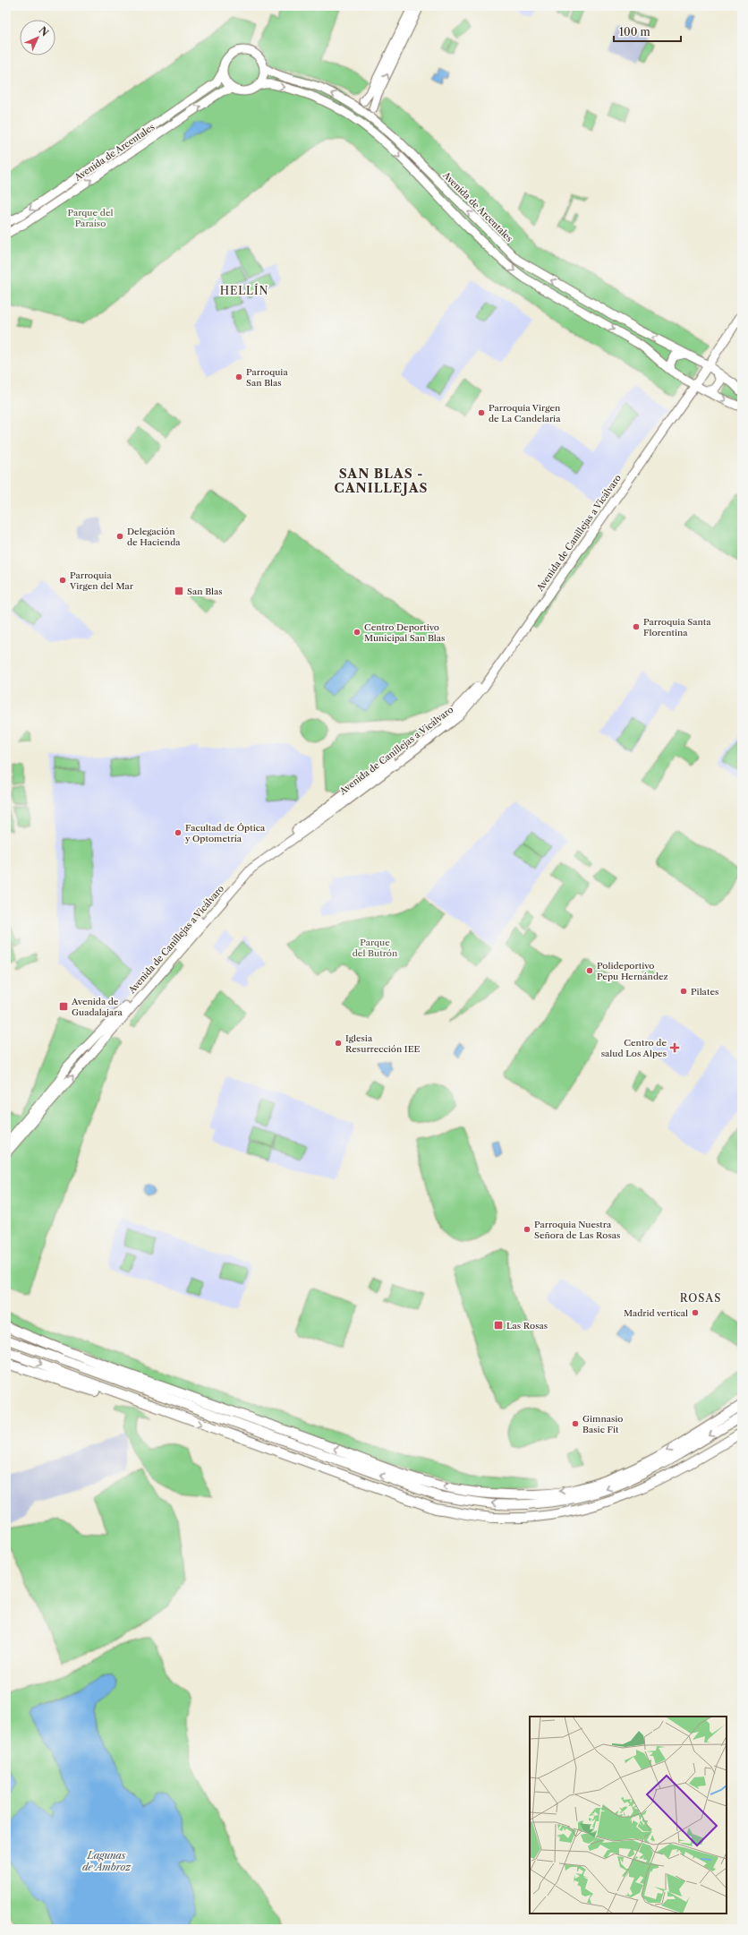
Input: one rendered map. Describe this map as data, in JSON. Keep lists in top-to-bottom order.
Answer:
{
  "streets": {
    "main road": ["Avenida de Arcentales", "Avenida de Canillejas a Vicálvaro"]
  },
  "crossings": [
    ["Avenida de Arcentales", "Avenida de Canillejas a Vicálvaro"]
  ],
  "districts": ["HELLÍN", "SAN BLAS - CANILLEJAS", "ROSAS"],
  "water": ["Lagunas de Ambroz"],
  "parks": ["Parque del Paraíso", "Parque del Butrón"],
  "places": {
    "other": [
      "Parroquia San Blas",
      "Parroquia Virgen de La Candelaria",
      "Delegación de Hacienda",
      "Parroquia Virgen del Mar",
      "Parroquia Santa Florentina",
      "Centro Deportivo Municipal San Blas",
      "Facultad de Óptica y Optometría",
      "Polideportivo Pepu Hernández",
      "Pilates",
      "Iglesia Resurrección IEE",
      "Parroquia Nuestra Señora de Las Rosas",
      "Madrid vertical",
      "Gimnasio Basic Fit"
    ],
    "transit": ["San Blas", "Avenida de Guadalajara", "Las Rosas"],
    "health": ["Centro de salud Los Alpes"]
  },
  "scale_bar": "100 m",
  "north": "top right"
}
